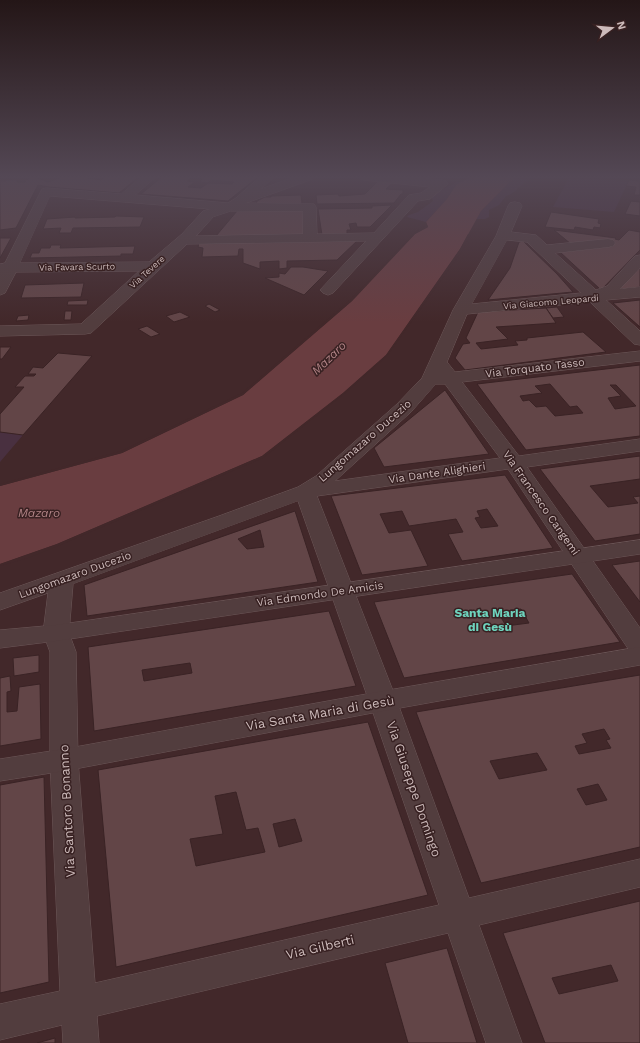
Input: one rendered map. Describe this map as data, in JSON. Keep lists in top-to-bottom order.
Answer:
{
  "streets": {
    "street": [
      "Via Favara Scurto",
      "Via Tevere",
      "Via Giacomo Leopardi",
      "Via Torquato Tasso",
      "Lungomazaro Ducezio",
      "Via Dante Alighieri",
      "Via Francesco Cangemi",
      "Via Edmondo De Amicis",
      "Via Santa Maria di Gesù",
      "Via Giuseppe Domingo",
      "Via Santoro Bonanno",
      "Via Gilberti"
    ]
  },
  "crossings": [
    ["Via Favara Scurto", "Via Tevere"],
    ["Via Giacomo Leopardi", "Lungomazaro Ducezio"],
    ["Via Torquato Tasso", "Lungomazaro Ducezio"],
    ["Via Torquato Tasso", "Via Francesco Cangemi"],
    ["Lungomazaro Ducezio", "Via Dante Alighieri"],
    ["Lungomazaro Ducezio", "Via Francesco Cangemi"],
    ["Lungomazaro Ducezio", "Via Giuseppe Domingo"],
    ["Lungomazaro Ducezio", "Via Santoro Bonanno"],
    ["Via Dante Alighieri", "Via Francesco Cangemi"],
    ["Via Dante Alighieri", "Via Giuseppe Domingo"],
    ["Via Francesco Cangemi", "Via Edmondo De Amicis"],
    ["Via Edmondo De Amicis", "Via Giuseppe Domingo"],
    ["Via Edmondo De Amicis", "Via Santoro Bonanno"],
    ["Via Santa Maria di Gesù", "Via Giuseppe Domingo"],
    ["Via Santa Maria di Gesù", "Via Santoro Bonanno"],
    ["Via Giuseppe Domingo", "Via Gilberti"],
    ["Via Santoro Bonanno", "Via Gilberti"]
  ],
  "districts": ["Santa Maria di Gesù"],
  "water": ["Mazaro"],
  "north": "right"
}
